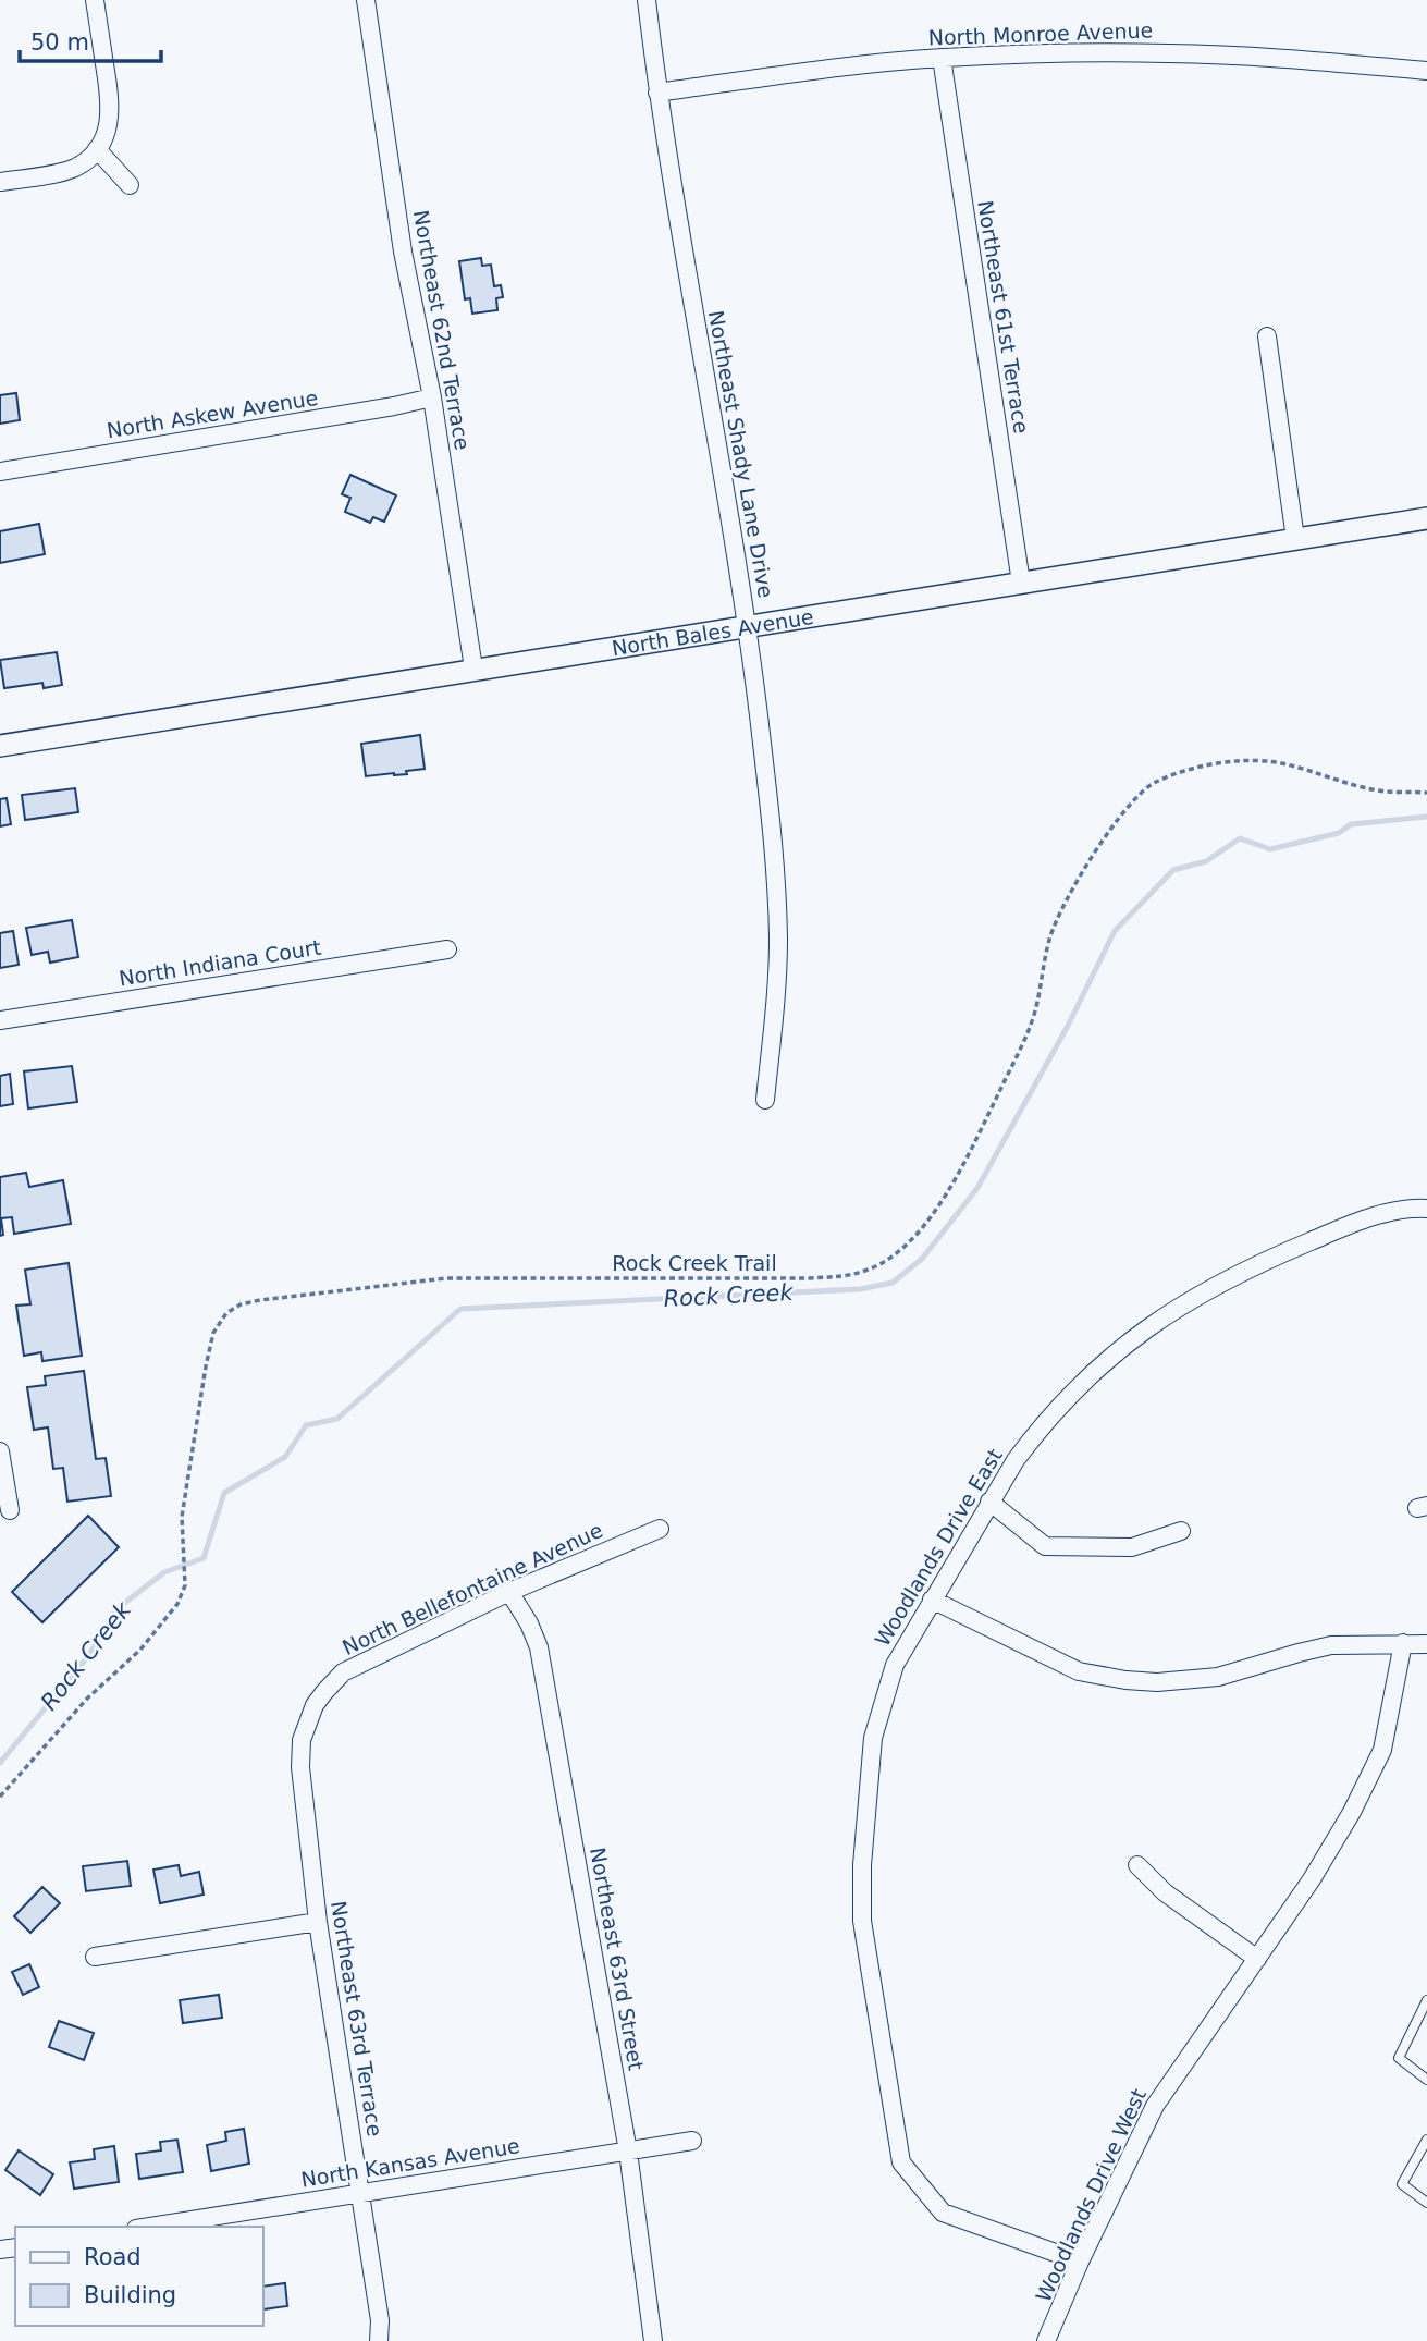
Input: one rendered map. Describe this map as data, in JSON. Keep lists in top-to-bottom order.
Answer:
{
  "streets": {
    "street": [
      "North Monroe Avenue",
      "Northeast 61st Terrace",
      "Northeast 62nd Terrace",
      "North Askew Avenue",
      "Northeast Shady Lane Drive",
      "North Bales Avenue",
      "North Indiana Court",
      "Woodlands Drive East",
      "North Bellefontaine Avenue",
      "Northeast 63rd Street",
      "Northeast 63rd Terrace",
      "North Kansas Avenue",
      "Woodlands Drive West"
    ],
    "path": ["Rock Creek Trail"]
  },
  "crossings": [
    ["North Monroe Avenue", "Northeast 61st Terrace"],
    ["North Monroe Avenue", "Northeast Shady Lane Drive"],
    ["Northeast 61st Terrace", "North Bales Avenue"],
    ["Northeast 62nd Terrace", "North Askew Avenue"],
    ["Northeast 62nd Terrace", "North Bales Avenue"],
    ["Northeast Shady Lane Drive", "North Bales Avenue"],
    ["Woodlands Drive East", "Woodlands Drive West"],
    ["North Bellefontaine Avenue", "Northeast 63rd Street"],
    ["North Bellefontaine Avenue", "Northeast 63rd Terrace"],
    ["Northeast 63rd Street", "North Kansas Avenue"],
    ["Northeast 63rd Terrace", "North Kansas Avenue"]
  ],
  "water": ["Rock Creek"],
  "legend": ["Road", "Building"],
  "scale_bar": "50 m"
}
